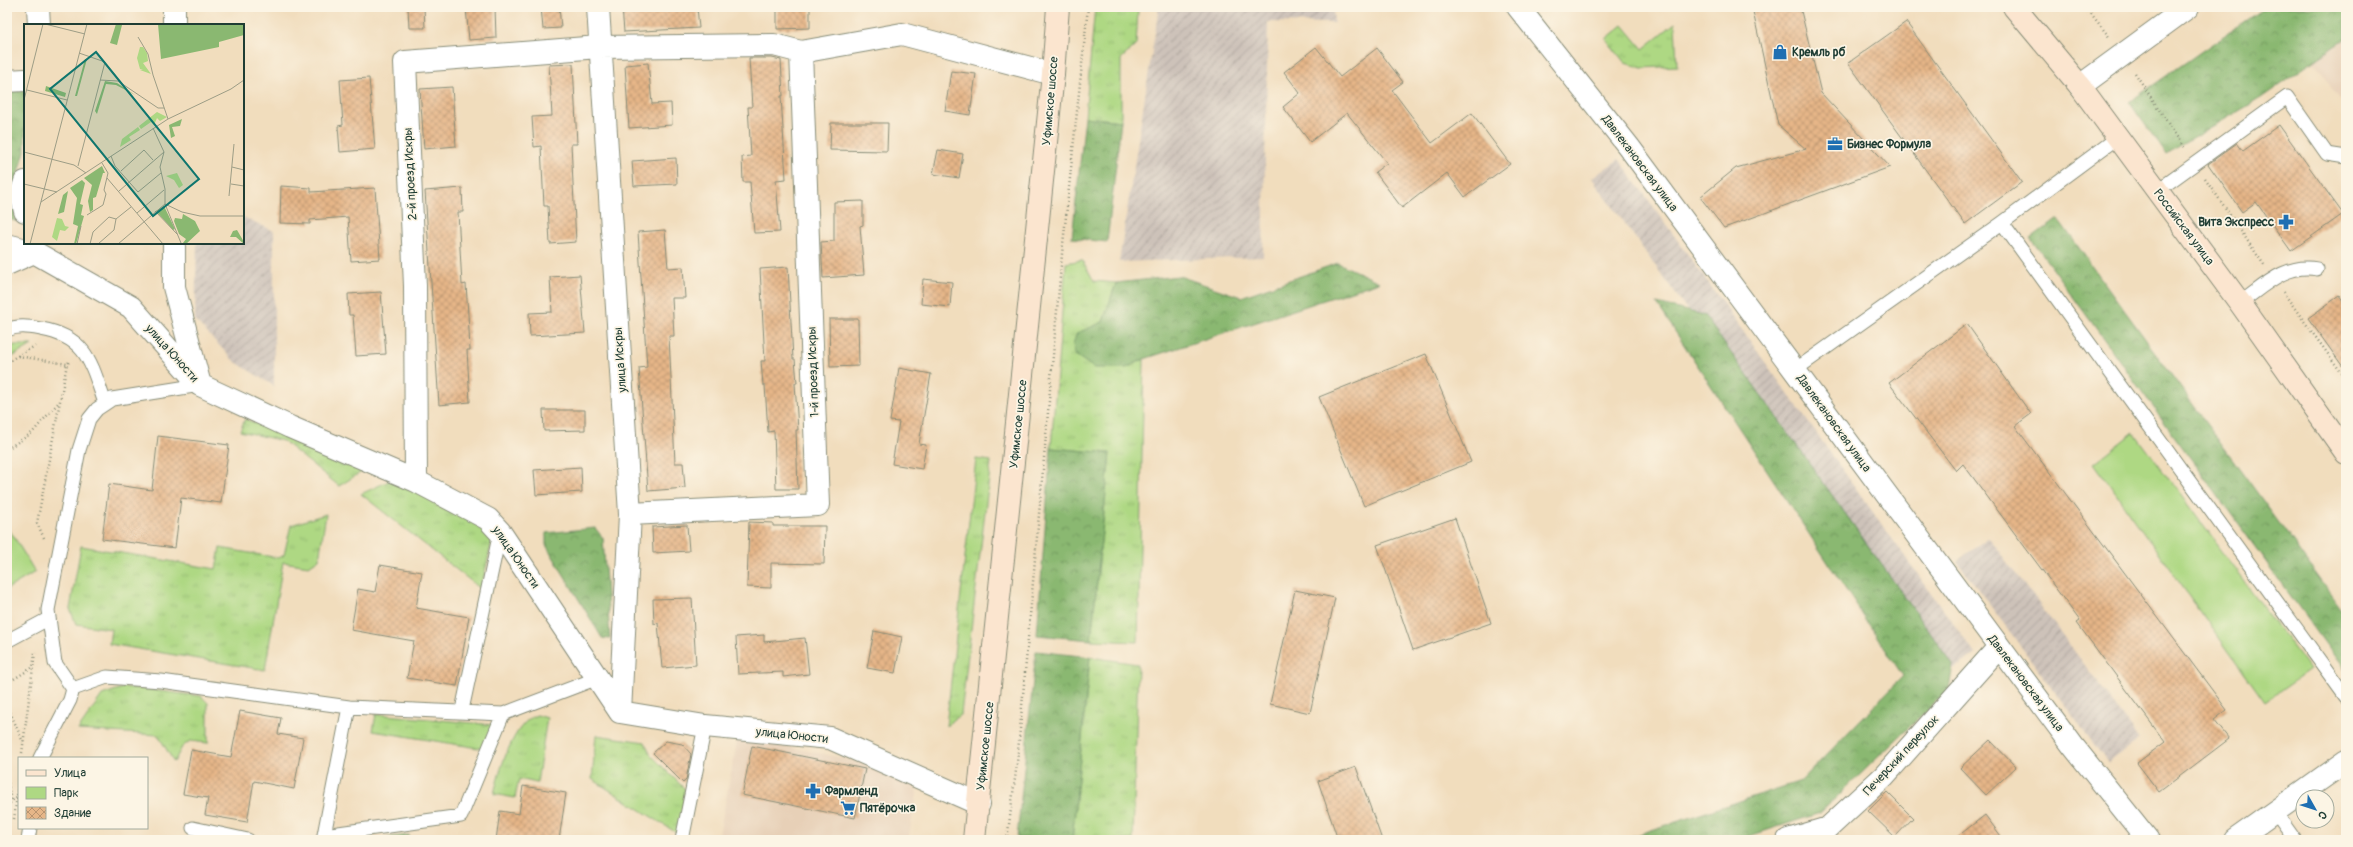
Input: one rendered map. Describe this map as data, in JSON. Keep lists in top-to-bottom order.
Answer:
{
  "streets": {
    "main road": ["Уфимское шоссе", "Российская улица"],
    "street": [
      "Давлекановская улица",
      "2-й проезд Искры",
      "улица Юности",
      "улица Искры",
      "1-й проезд Искры",
      "Печерский переулок"
    ]
  },
  "crossings": [
    ["Уфимское шоссе", "улица Юности"],
    ["Давлекановская улица", "Печерский переулок"],
    ["2-й проезд Искры", "улица Юности"],
    ["2-й проезд Искры", "улица Искры"],
    ["улица Юности", "улица Искры"],
    ["улица Искры", "1-й проезд Искры"]
  ],
  "places": {
    "shop": ["Кремль рб"],
    "office": ["Бизнес Формула"],
    "pharmacy": ["Вита Экспресс", "Фармленд"],
    "supermarket": ["Пятёрочка"]
  },
  "legend": ["Улица", "Парк", "Здание"],
  "north": "bottom right"
}
